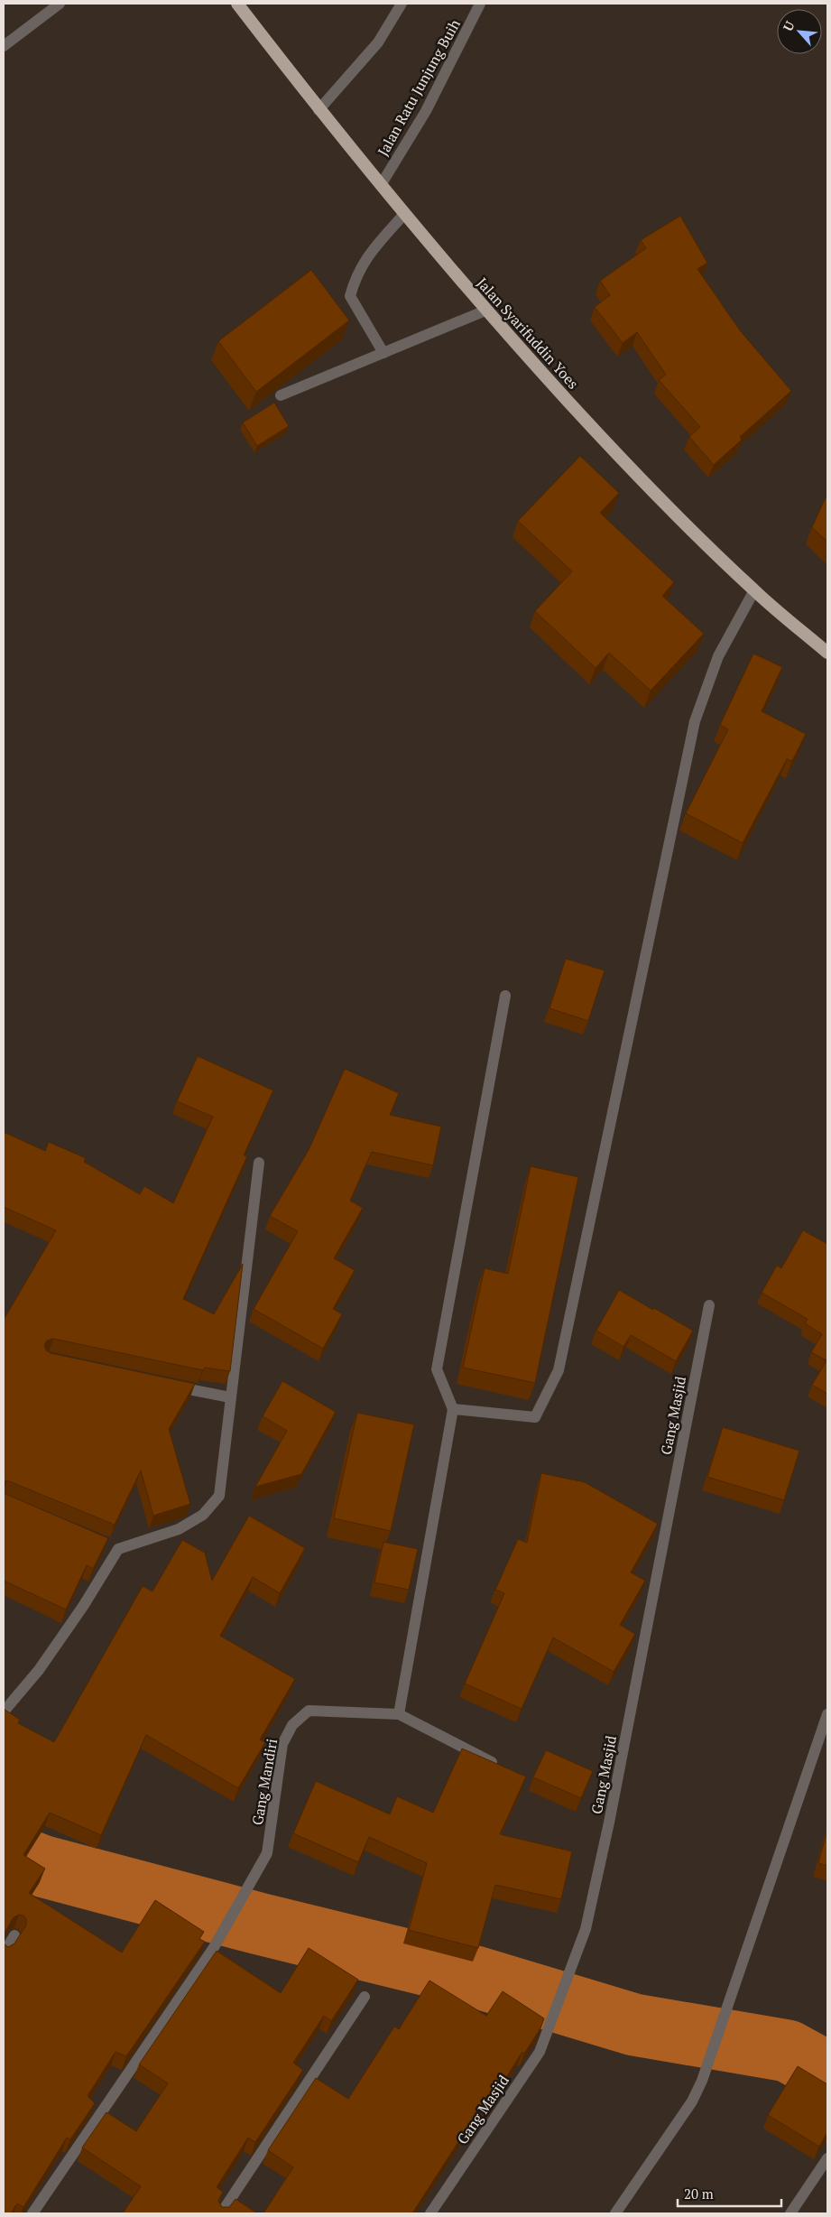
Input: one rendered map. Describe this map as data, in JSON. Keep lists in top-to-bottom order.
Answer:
{
  "streets": {
    "highway": ["Jalan Syarifuddin Yoes"],
    "street": ["Jalan Ratu Junjung Buih", "Gang Masjid", "Gang Mandiri"]
  },
  "crossings": [
    ["Jalan Ratu Junjung Buih", "Jalan Syarifuddin Yoes"]
  ],
  "scale_bar": "20 m",
  "north": "top left"
}
